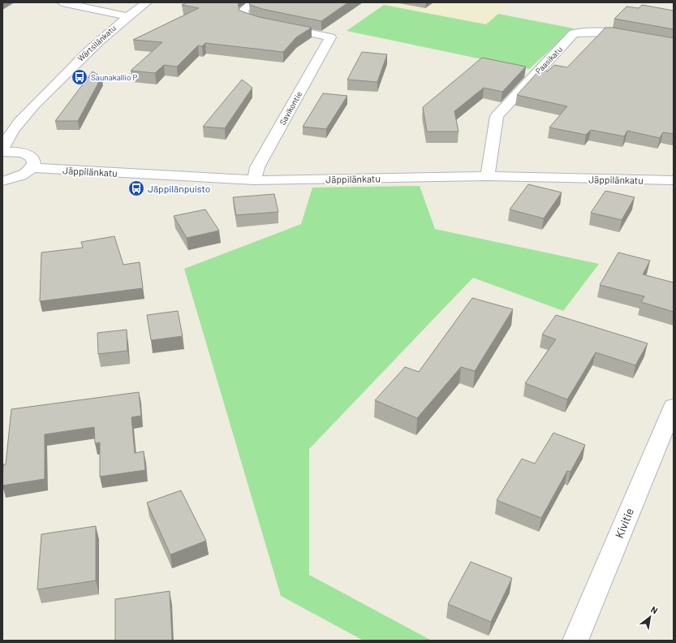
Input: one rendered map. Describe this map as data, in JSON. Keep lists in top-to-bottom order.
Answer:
{
  "streets": {
    "street": [
      "Wärtsilänkatu",
      "Paasikatu",
      "Savikontie",
      "Jäppilänkatu",
      "Kivitie"
    ]
  },
  "crossings": [
    ["Paasikatu", "Jäppilänkatu"],
    ["Savikontie", "Jäppilänkatu"]
  ],
  "places": {
    "bus stop": ["Saunakallio P", "Jäppilänpuisto"]
  },
  "north": "top right"
}
